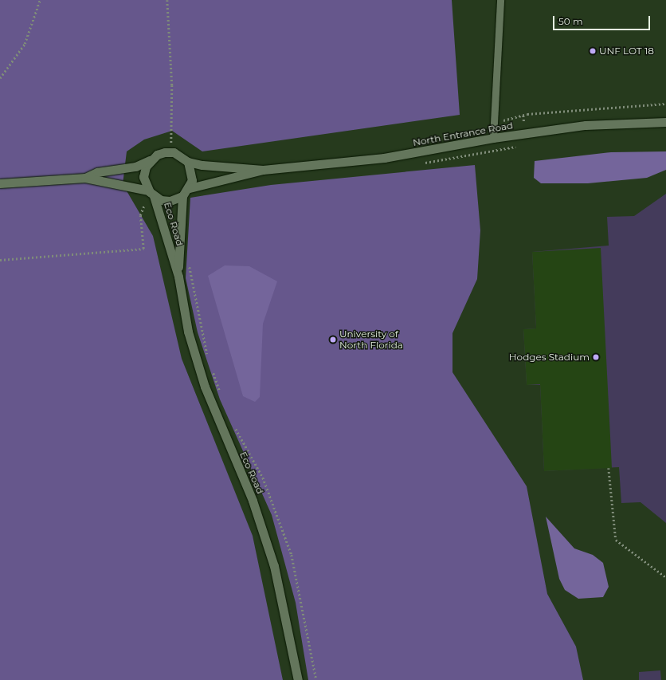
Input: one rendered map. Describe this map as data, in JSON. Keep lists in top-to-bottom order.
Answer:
{
  "streets": {
    "street": ["North Entrance Road", "Eco Road"]
  },
  "places": ["UNF LOT 18", "University of North Florida", "Hodges Stadium"],
  "scale_bar": "50 m"
}
